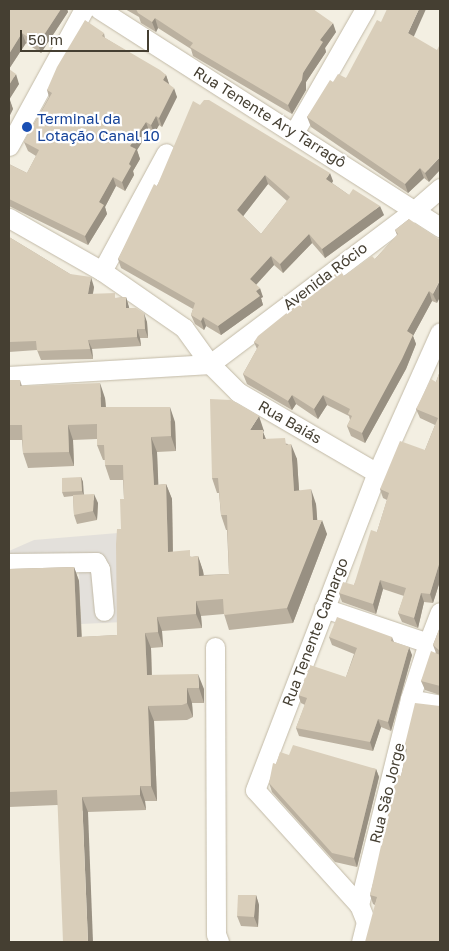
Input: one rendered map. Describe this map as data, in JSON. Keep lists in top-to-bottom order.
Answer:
{
  "streets": {
    "street": [
      "Rua Tenente Ary Tarragô",
      "Avenida Rócio",
      "Rua Baiás",
      "Rua Tenente Camargo",
      "Rua São Jorge"
    ]
  },
  "crossings": [
    ["Rua Tenente Ary Tarragô", "Avenida Rócio"],
    ["Avenida Rócio", "Rua Baiás"],
    ["Rua Baiás", "Rua Tenente Camargo"],
    ["Rua Tenente Camargo", "Rua São Jorge"]
  ],
  "places": ["Terminal da Lotação Canal 10"],
  "scale_bar": "50 m"
}
